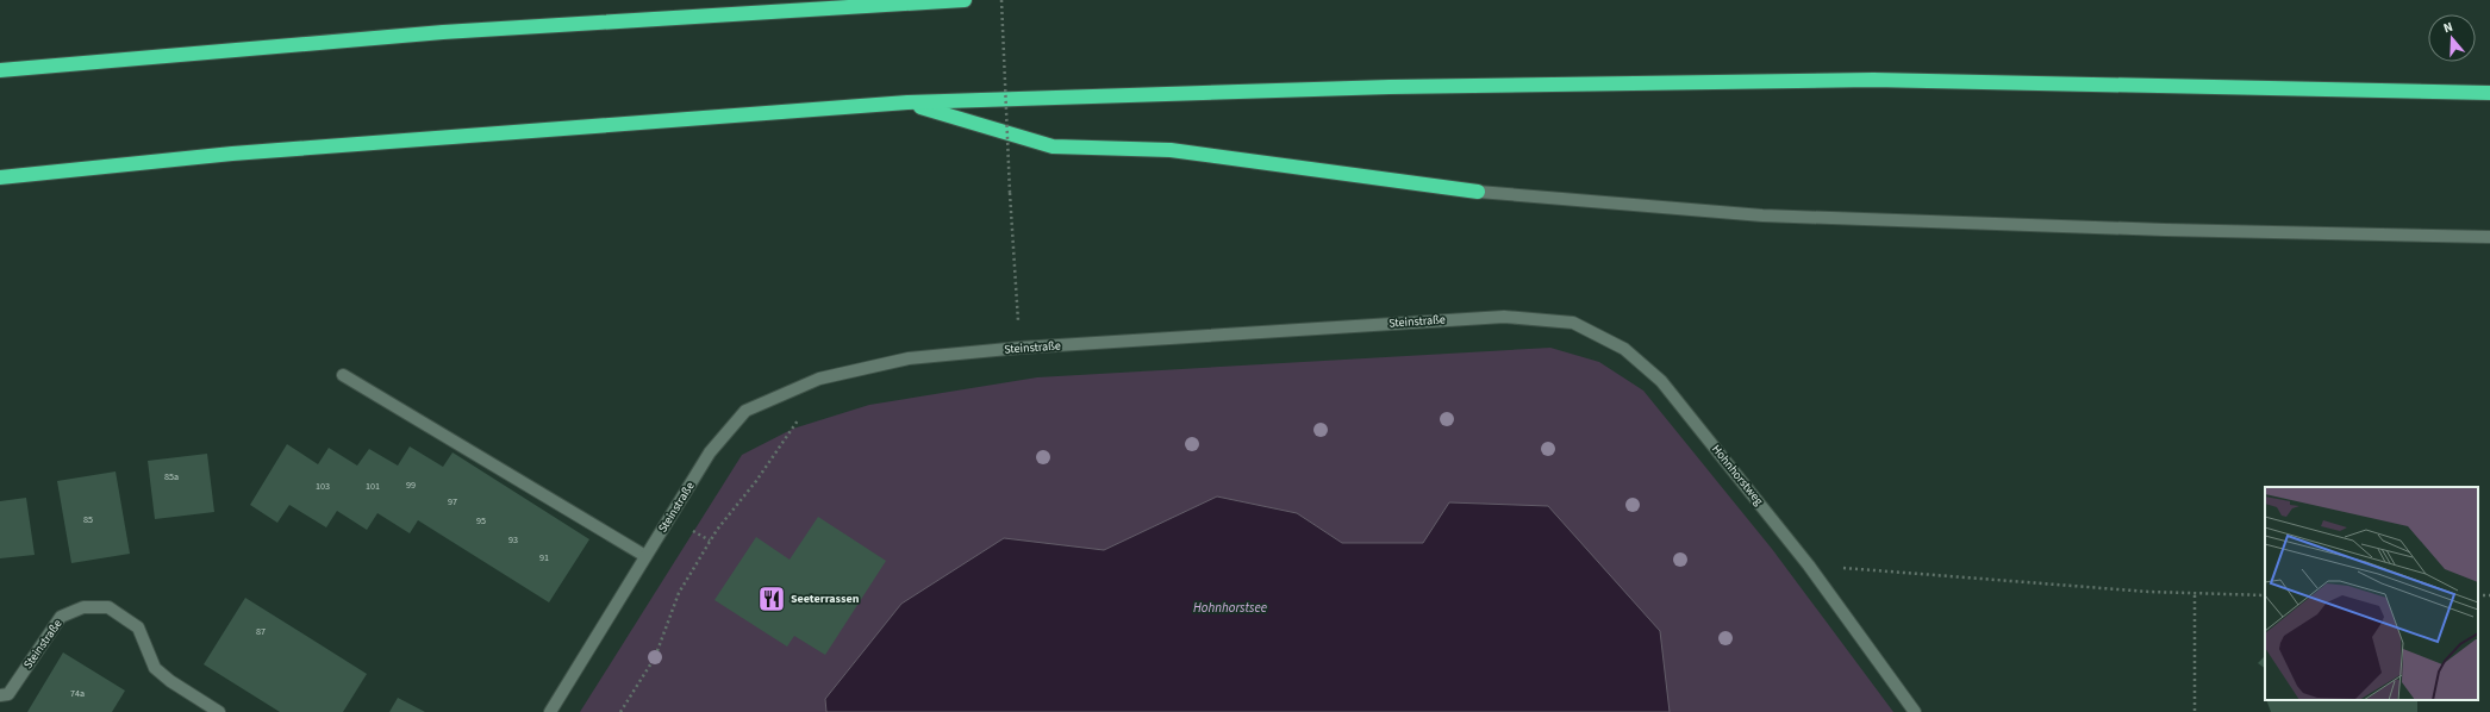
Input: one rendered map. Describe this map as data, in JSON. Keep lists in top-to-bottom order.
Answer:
{
  "streets": {
    "street": ["Steinstraße", "Hohnhorstweg"]
  },
  "crossings": [
    ["Steinstraße", "Hohnhorstweg"]
  ],
  "water": ["Hohnhorstsee"],
  "places": {
    "restaurant": ["Seeterrassen"]
  },
  "house_numbers": [
    "85a",
    "99",
    "103",
    "101",
    "97",
    "85",
    "95",
    "93",
    "91",
    "87",
    "74a"
  ],
  "north": "top"
}
